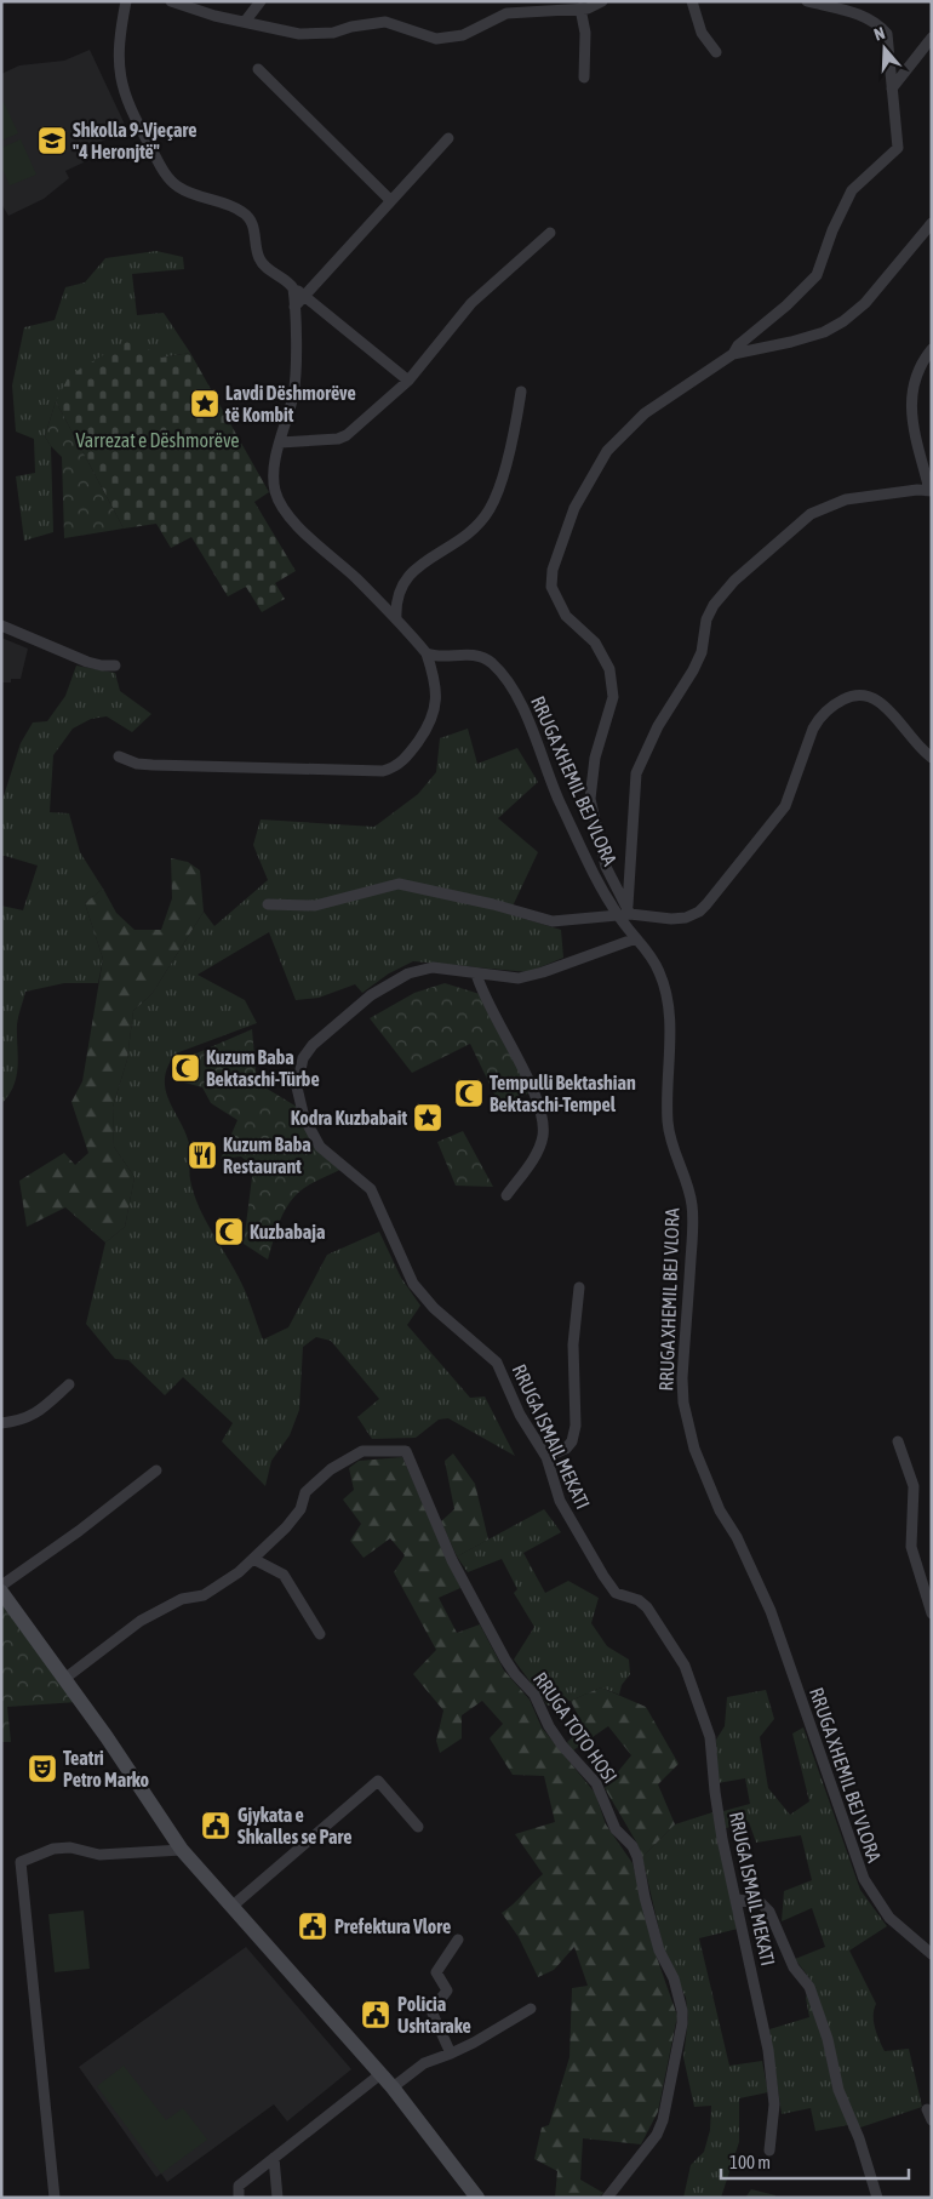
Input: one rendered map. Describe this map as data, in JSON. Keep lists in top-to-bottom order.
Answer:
{
  "streets": {
    "street": ["RRUGA XHEMIL BEJ VLORA", "RRUGA ISMAIL MEKATI", "RRUGA TOTO HOSI"]
  },
  "crossings": [
    ["RRUGA XHEMIL BEJ VLORA", "RRUGA ISMAIL MEKATI"]
  ],
  "parks": ["Varrezat e Dëshmorëve"],
  "places": {
    "school or university": ["Shkolla 9-Vjeçare \"4 Heronjtë\""],
    "place": ["Lavdi Dëshmorëve të Kombit", "Kodra Kuzbabait"],
    "mosque": ["Kuzum Baba Bektaschi-Türbe", "Tempulli Bektashian Bektaschi-Tempel", "Kuzbabaja"],
    "restaurant": ["Kuzum Baba Restaurant"],
    "theatre": ["Teatri Petro Marko"],
    "public building": ["Gjykata e Shkalles se Pare", "Prefektura Vlore", "Policia Ushtarake"]
  },
  "scale_bar": "100 m",
  "north": "top"
}
